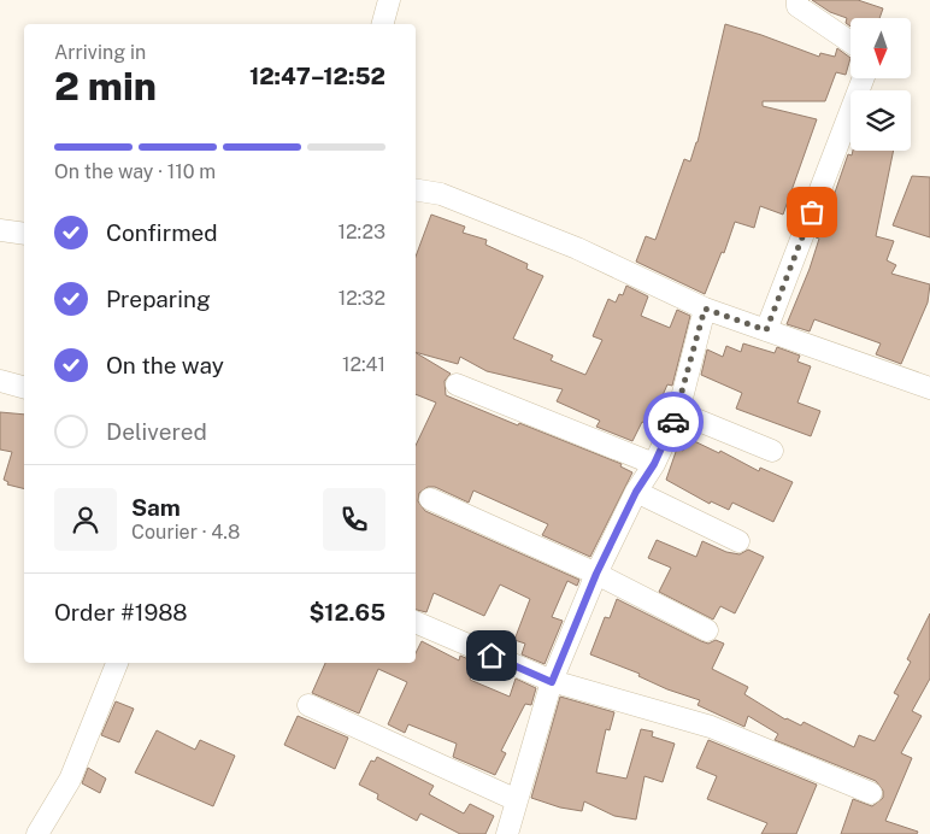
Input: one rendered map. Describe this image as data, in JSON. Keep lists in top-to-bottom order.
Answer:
{
  "north": "bottom",
  "page": {
    "heading": ["2 min", "Arriving in", "12:47–12:52"],
    "panel": [
      "Sam",
      "Courier · 4.8",
      "Order #1988",
      "$12.65"
    ],
    "bar": "On the way · 110 m",
    "list": [
      ["Confirmed", "12:23"],
      ["Preparing", "12:32"],
      ["On the way", "12:41"],
      "Delivered"
    ]
  }
}
